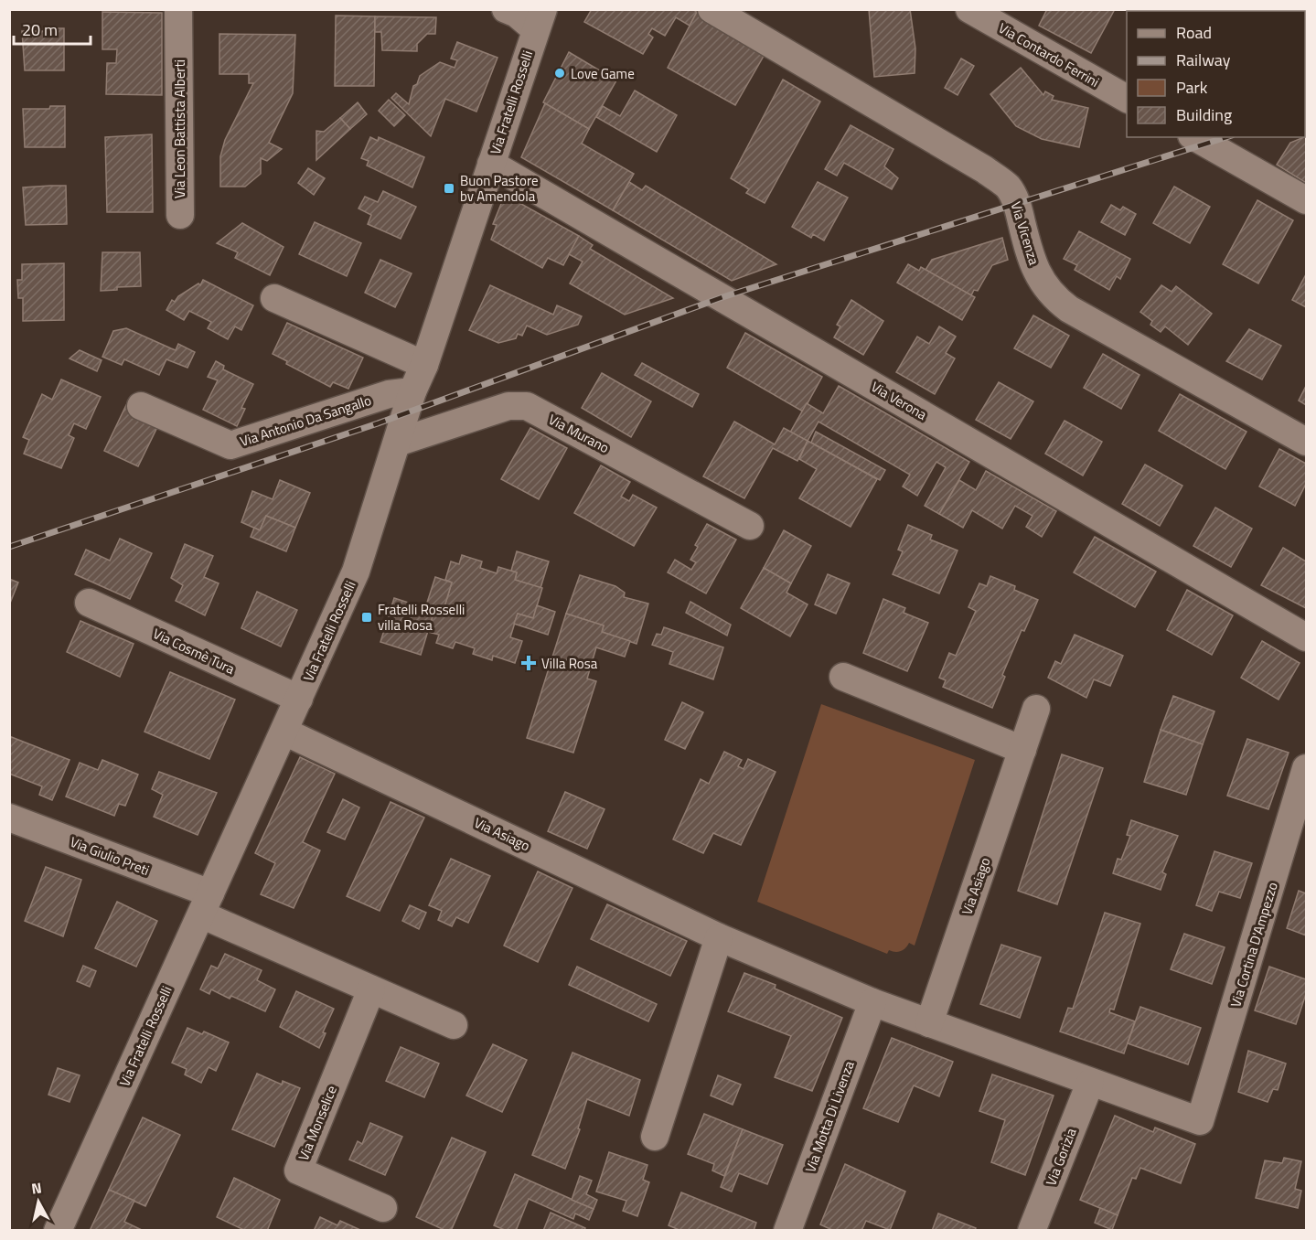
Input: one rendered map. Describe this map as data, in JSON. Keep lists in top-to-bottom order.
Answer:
{
  "streets": {
    "street": [
      "Via Contardo Ferrini",
      "Via Fratelli Rosselli",
      "Via Leon Battista Alberti",
      "Via Vicenza",
      "Via Verona",
      "Via Antonio Da Sangallo",
      "Via Murano",
      "Via Cosmè Tura",
      "Via Asiago",
      "Via Giulio Preti",
      "Via Cortina D'Ampezzo",
      "Via Motta Di Livenza",
      "Via Monselice",
      "Via Gorizia"
    ]
  },
  "crossings": [
    ["Via Fratelli Rosselli", "Via Verona"],
    ["Via Fratelli Rosselli", "Via Antonio Da Sangallo"],
    ["Via Fratelli Rosselli", "Via Murano"],
    ["Via Fratelli Rosselli", "Via Cosmè Tura"],
    ["Via Fratelli Rosselli", "Via Asiago"],
    ["Via Fratelli Rosselli", "Via Giulio Preti"],
    ["Via Asiago", "Via Cortina D'Ampezzo"],
    ["Via Asiago", "Via Motta Di Livenza"],
    ["Via Asiago", "Via Gorizia"]
  ],
  "places": {
    "other": ["Love Game"],
    "transit": ["Buon Pastore bv Amendola", "Fratelli Rosselli villa Rosa"],
    "health": ["Villa Rosa"]
  },
  "legend": [
    "Road",
    "Railway",
    "Park",
    "Building"
  ],
  "scale_bar": "20 m",
  "north": "top"
}
